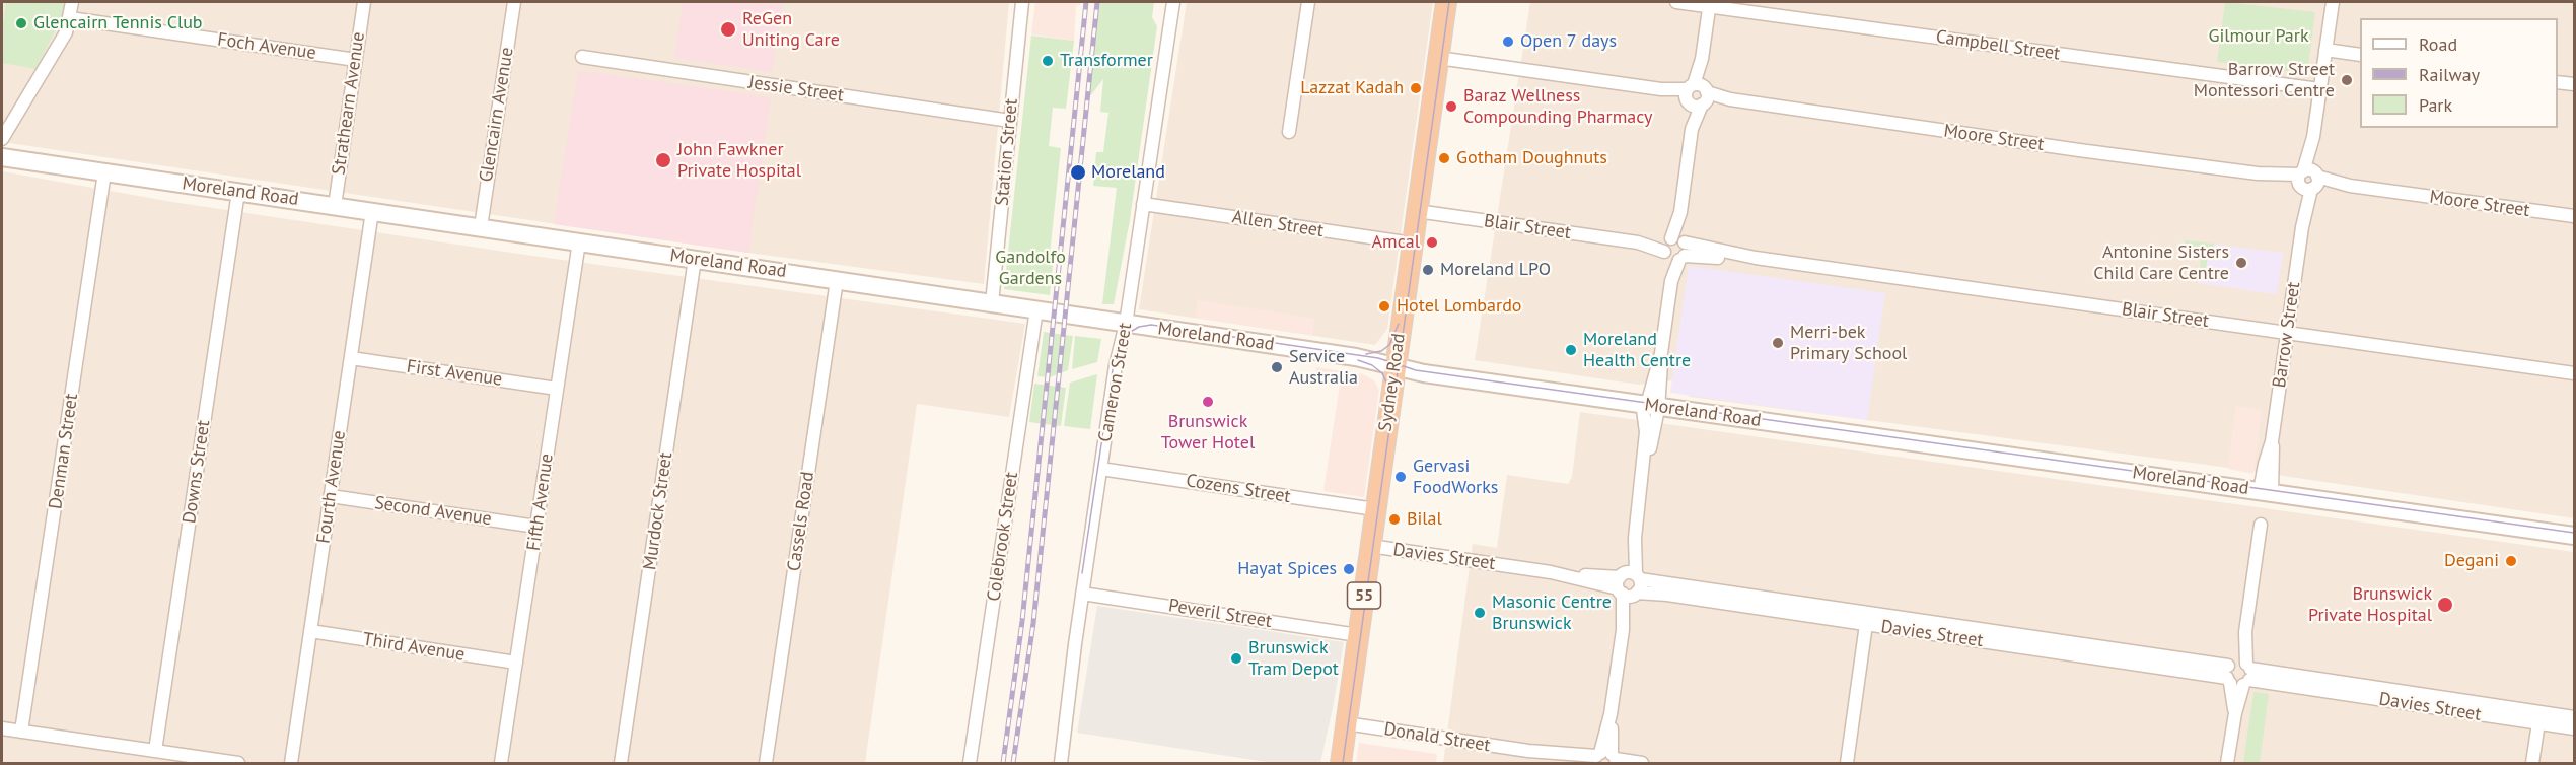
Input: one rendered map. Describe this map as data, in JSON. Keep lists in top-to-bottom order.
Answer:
{
  "streets": {
    "highway": ["Sydney Road", "55"],
    "main road": ["Moreland Road"],
    "street": [
      "Campbell Street",
      "Foch Avenue",
      "Jessie Street",
      "Strathearn Avenue",
      "Glencairn Avenue",
      "Moore Street",
      "Station Street",
      "Allen Street",
      "Blair Street",
      "Barrow Street",
      "First Avenue",
      "Cameron Street",
      "Denman Street",
      "Downs Street",
      "Fourth Avenue",
      "Cozens Street",
      "Fifth Avenue",
      "Second Avenue",
      "Murdock Street",
      "Cassels Road",
      "Colebrook Street",
      "Davies Street",
      "Peveril Street",
      "Third Avenue",
      "Donald Street"
    ]
  },
  "crossings": [
    ["Campbell Street", "Barrow Street"],
    ["Foch Avenue", "Strathearn Avenue"],
    ["Jessie Street", "Station Street"],
    ["Strathearn Avenue", "Moreland Road"],
    ["Glencairn Avenue", "Moreland Road"],
    ["Moore Street", "Barrow Street"],
    ["Moore Street", "Sydney Road"],
    ["Station Street", "Moreland Road"],
    ["Moreland Road", "Barrow Street"],
    ["Moreland Road", "Cameron Street"],
    ["Moreland Road", "Sydney Road"],
    ["Moreland Road", "Denman Street"],
    ["Moreland Road", "Downs Street"],
    ["Moreland Road", "Fourth Avenue"],
    ["Moreland Road", "Fifth Avenue"],
    ["Moreland Road", "Murdock Street"],
    ["Moreland Road", "Cassels Road"],
    ["Moreland Road", "Colebrook Street"],
    ["Allen Street", "Cameron Street"],
    ["Allen Street", "Sydney Road"],
    ["Blair Street", "Barrow Street"],
    ["Blair Street", "Sydney Road"],
    ["First Avenue", "Fourth Avenue"],
    ["First Avenue", "Fifth Avenue"],
    ["Cameron Street", "Cozens Street"],
    ["Cameron Street", "Peveril Street"],
    ["Sydney Road", "Cozens Street"],
    ["Sydney Road", "Davies Street"],
    ["Sydney Road", "Peveril Street"],
    ["Sydney Road", "Donald Street"],
    ["Fourth Avenue", "Second Avenue"],
    ["Fourth Avenue", "Third Avenue"],
    ["Fifth Avenue", "Second Avenue"],
    ["Fifth Avenue", "Third Avenue"]
  ],
  "parks": ["Gilmour Park", "Gandolfo Gardens"],
  "places": [
    "Glencairn Tennis Club",
    "ReGen Uniting Care",
    "Open 7 days",
    "Transformer",
    "Barrow Street Montessori Centre",
    "Lazzat Kadah",
    "Baraz Wellness Compounding Pharmacy",
    "Gotham Doughnuts",
    "John Fawkner Private Hospital",
    "Moreland",
    "Amcal",
    "Antonine Sisters Child Care Centre",
    "Moreland LPO",
    "Hotel Lombardo",
    "Merri-bek Primary School",
    "Moreland Health Centre",
    "Service Australia",
    "Brunswick Tower Hotel",
    "Gervasi FoodWorks",
    "Bilal",
    "Degani",
    "Hayat Spices",
    "Brunswick Private Hospital",
    "Masonic Centre Brunswick",
    "Brunswick Tram Depot"
  ],
  "legend": ["Road", "Railway", "Park"]
}
